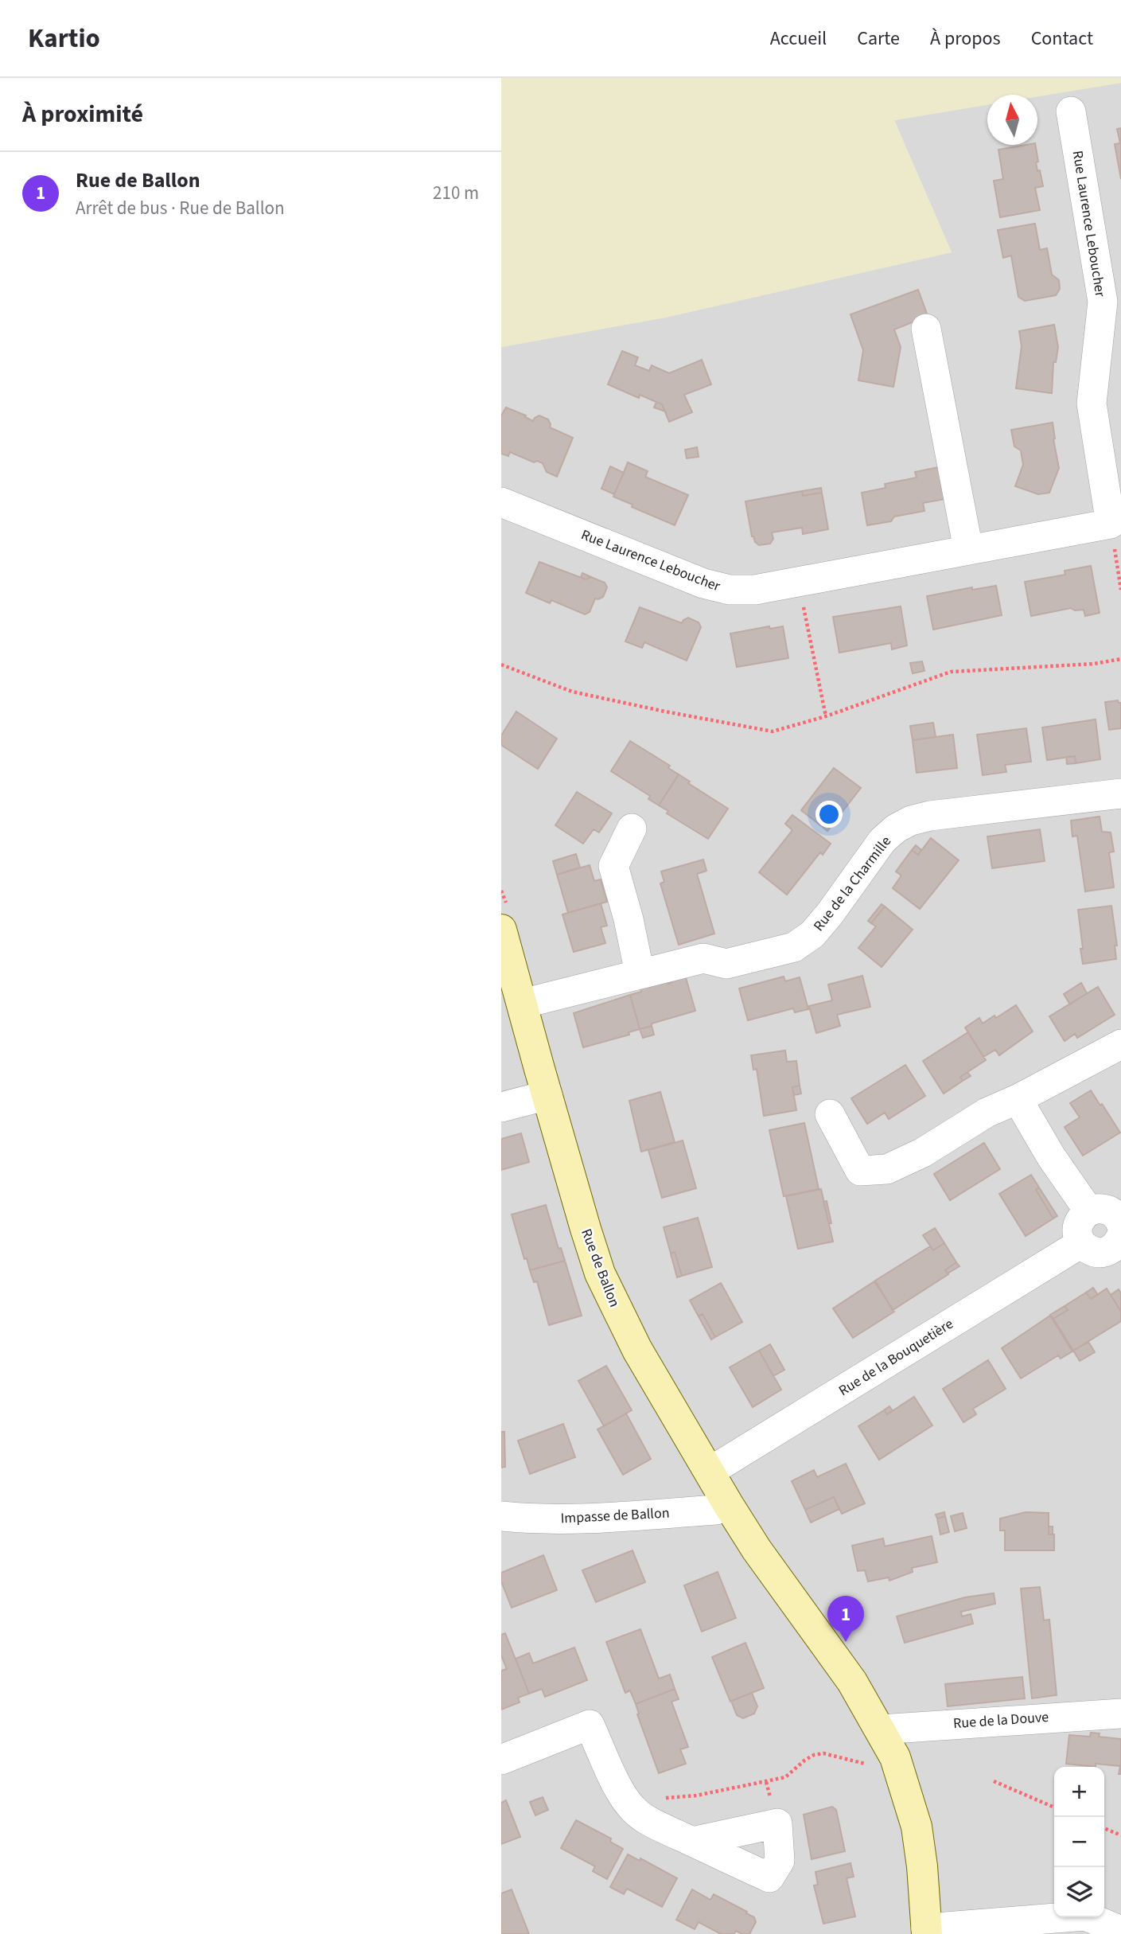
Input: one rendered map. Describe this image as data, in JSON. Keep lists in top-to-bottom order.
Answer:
{
  "streets": {
    "street": [
      "Rue Laurence Leboucher",
      "Rue de la Charmille",
      "Rue de Ballon",
      "Rue de la Bouquetière",
      "Impasse de Ballon",
      "Rue de la Douve"
    ]
  },
  "crossings": [
    ["Rue de la Charmille", "Rue de Ballon"],
    ["Rue de Ballon", "Rue de la Bouquetière"],
    ["Rue de Ballon", "Impasse de Ballon"],
    ["Rue de Ballon", "Rue de la Douve"]
  ],
  "north": "top",
  "page": {
    "header": "Kartio",
    "nav": [
      "Accueil",
      "Carte",
      "À propos",
      "Contact"
    ],
    "heading": "À proximité",
    "list": [
      {
        "mark": "1",
        "name": "Rue de Ballon",
        "note": "Arrêt de bus · Rue de Ballon",
        "value": "210 m"
      }
    ],
    "pins": "1",
    "map_buttons": ["+", "−"]
  }
}
